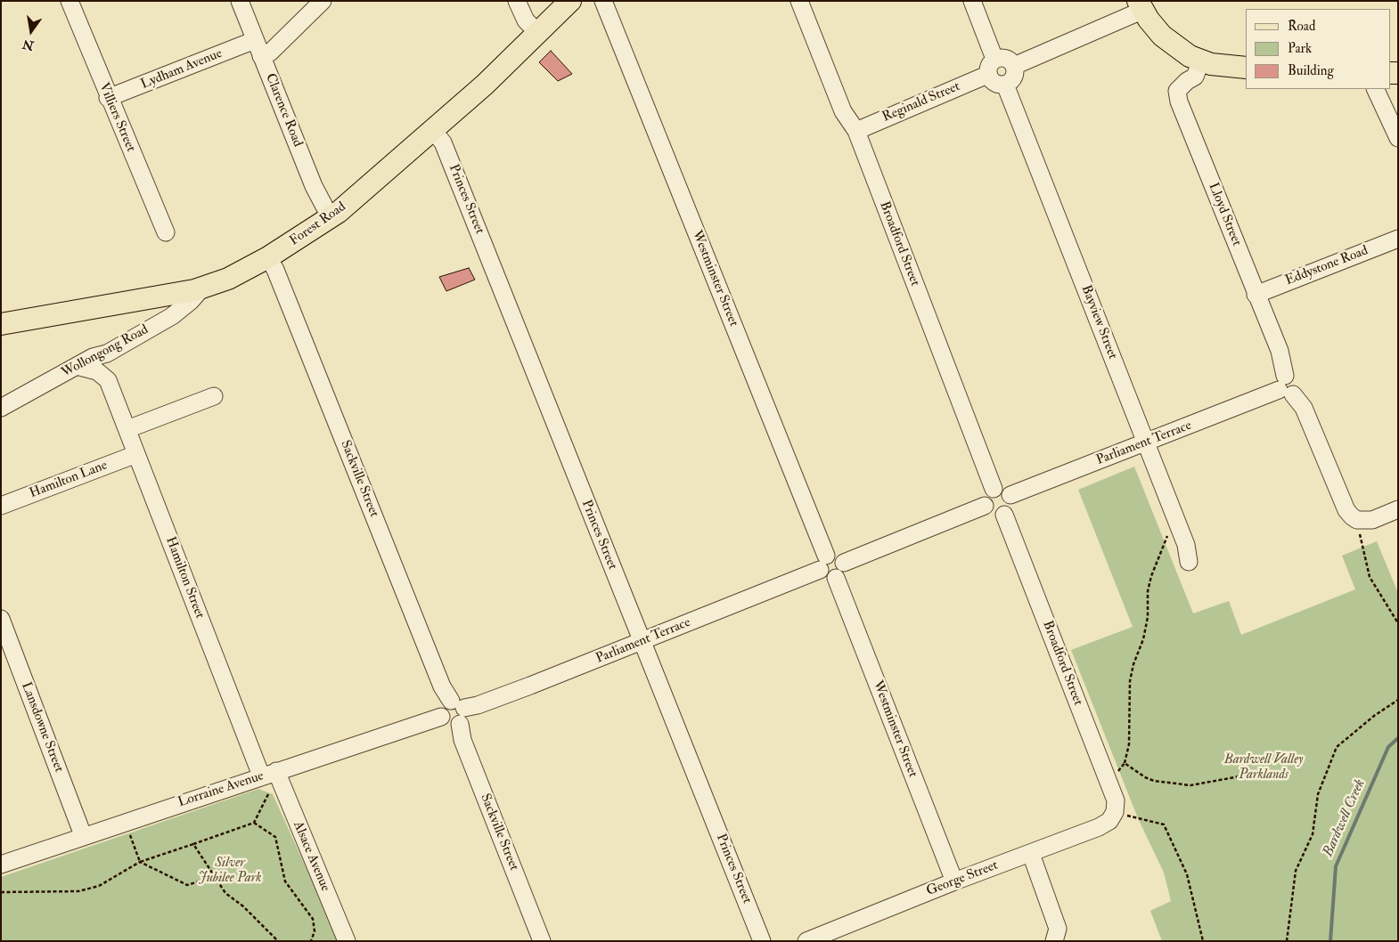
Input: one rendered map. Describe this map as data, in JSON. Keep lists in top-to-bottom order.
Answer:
{
  "streets": {
    "main road": ["Forest Road"],
    "street": [
      "Lydham Avenue",
      "Reginald Street",
      "Clarence Road",
      "Villiers Street",
      "Princes Street",
      "Lloyd Street",
      "Broadford Street",
      "Eddystone Road",
      "Westminster Street",
      "Bayview Street",
      "Wollongong Road",
      "Parliament Terrace",
      "Sackville Street",
      "Hamilton Lane",
      "Hamilton Street",
      "Lansdowne Street",
      "Lorraine Avenue",
      "Alsace Avenue",
      "George Street"
    ]
  },
  "crossings": [
    ["Lydham Avenue", "Clarence Road"],
    ["Lydham Avenue", "Villiers Street"],
    ["Reginald Street", "Broadford Street"],
    ["Reginald Street", "Bayview Street"],
    ["Clarence Road", "Forest Road"],
    ["Princes Street", "Forest Road"],
    ["Princes Street", "Parliament Terrace"],
    ["Lloyd Street", "Eddystone Road"],
    ["Lloyd Street", "Parliament Terrace"],
    ["Forest Road", "Wollongong Road"],
    ["Forest Road", "Sackville Street"],
    ["Broadford Street", "Parliament Terrace"],
    ["Broadford Street", "George Street"],
    ["Westminster Street", "Parliament Terrace"],
    ["Westminster Street", "George Street"],
    ["Bayview Street", "Parliament Terrace"],
    ["Wollongong Road", "Hamilton Street"],
    ["Parliament Terrace", "Sackville Street"],
    ["Parliament Terrace", "Lorraine Avenue"],
    ["Sackville Street", "Lorraine Avenue"],
    ["Hamilton Lane", "Hamilton Street"],
    ["Hamilton Street", "Lorraine Avenue"],
    ["Hamilton Street", "Alsace Avenue"],
    ["Lansdowne Street", "Lorraine Avenue"],
    ["Lorraine Avenue", "Alsace Avenue"]
  ],
  "water": ["Bardwell Creek"],
  "parks": ["Bardwell Valley Parklands", "Silver Jubilee Park"],
  "legend": ["Road", "Park", "Building"],
  "north": "bottom"
}
